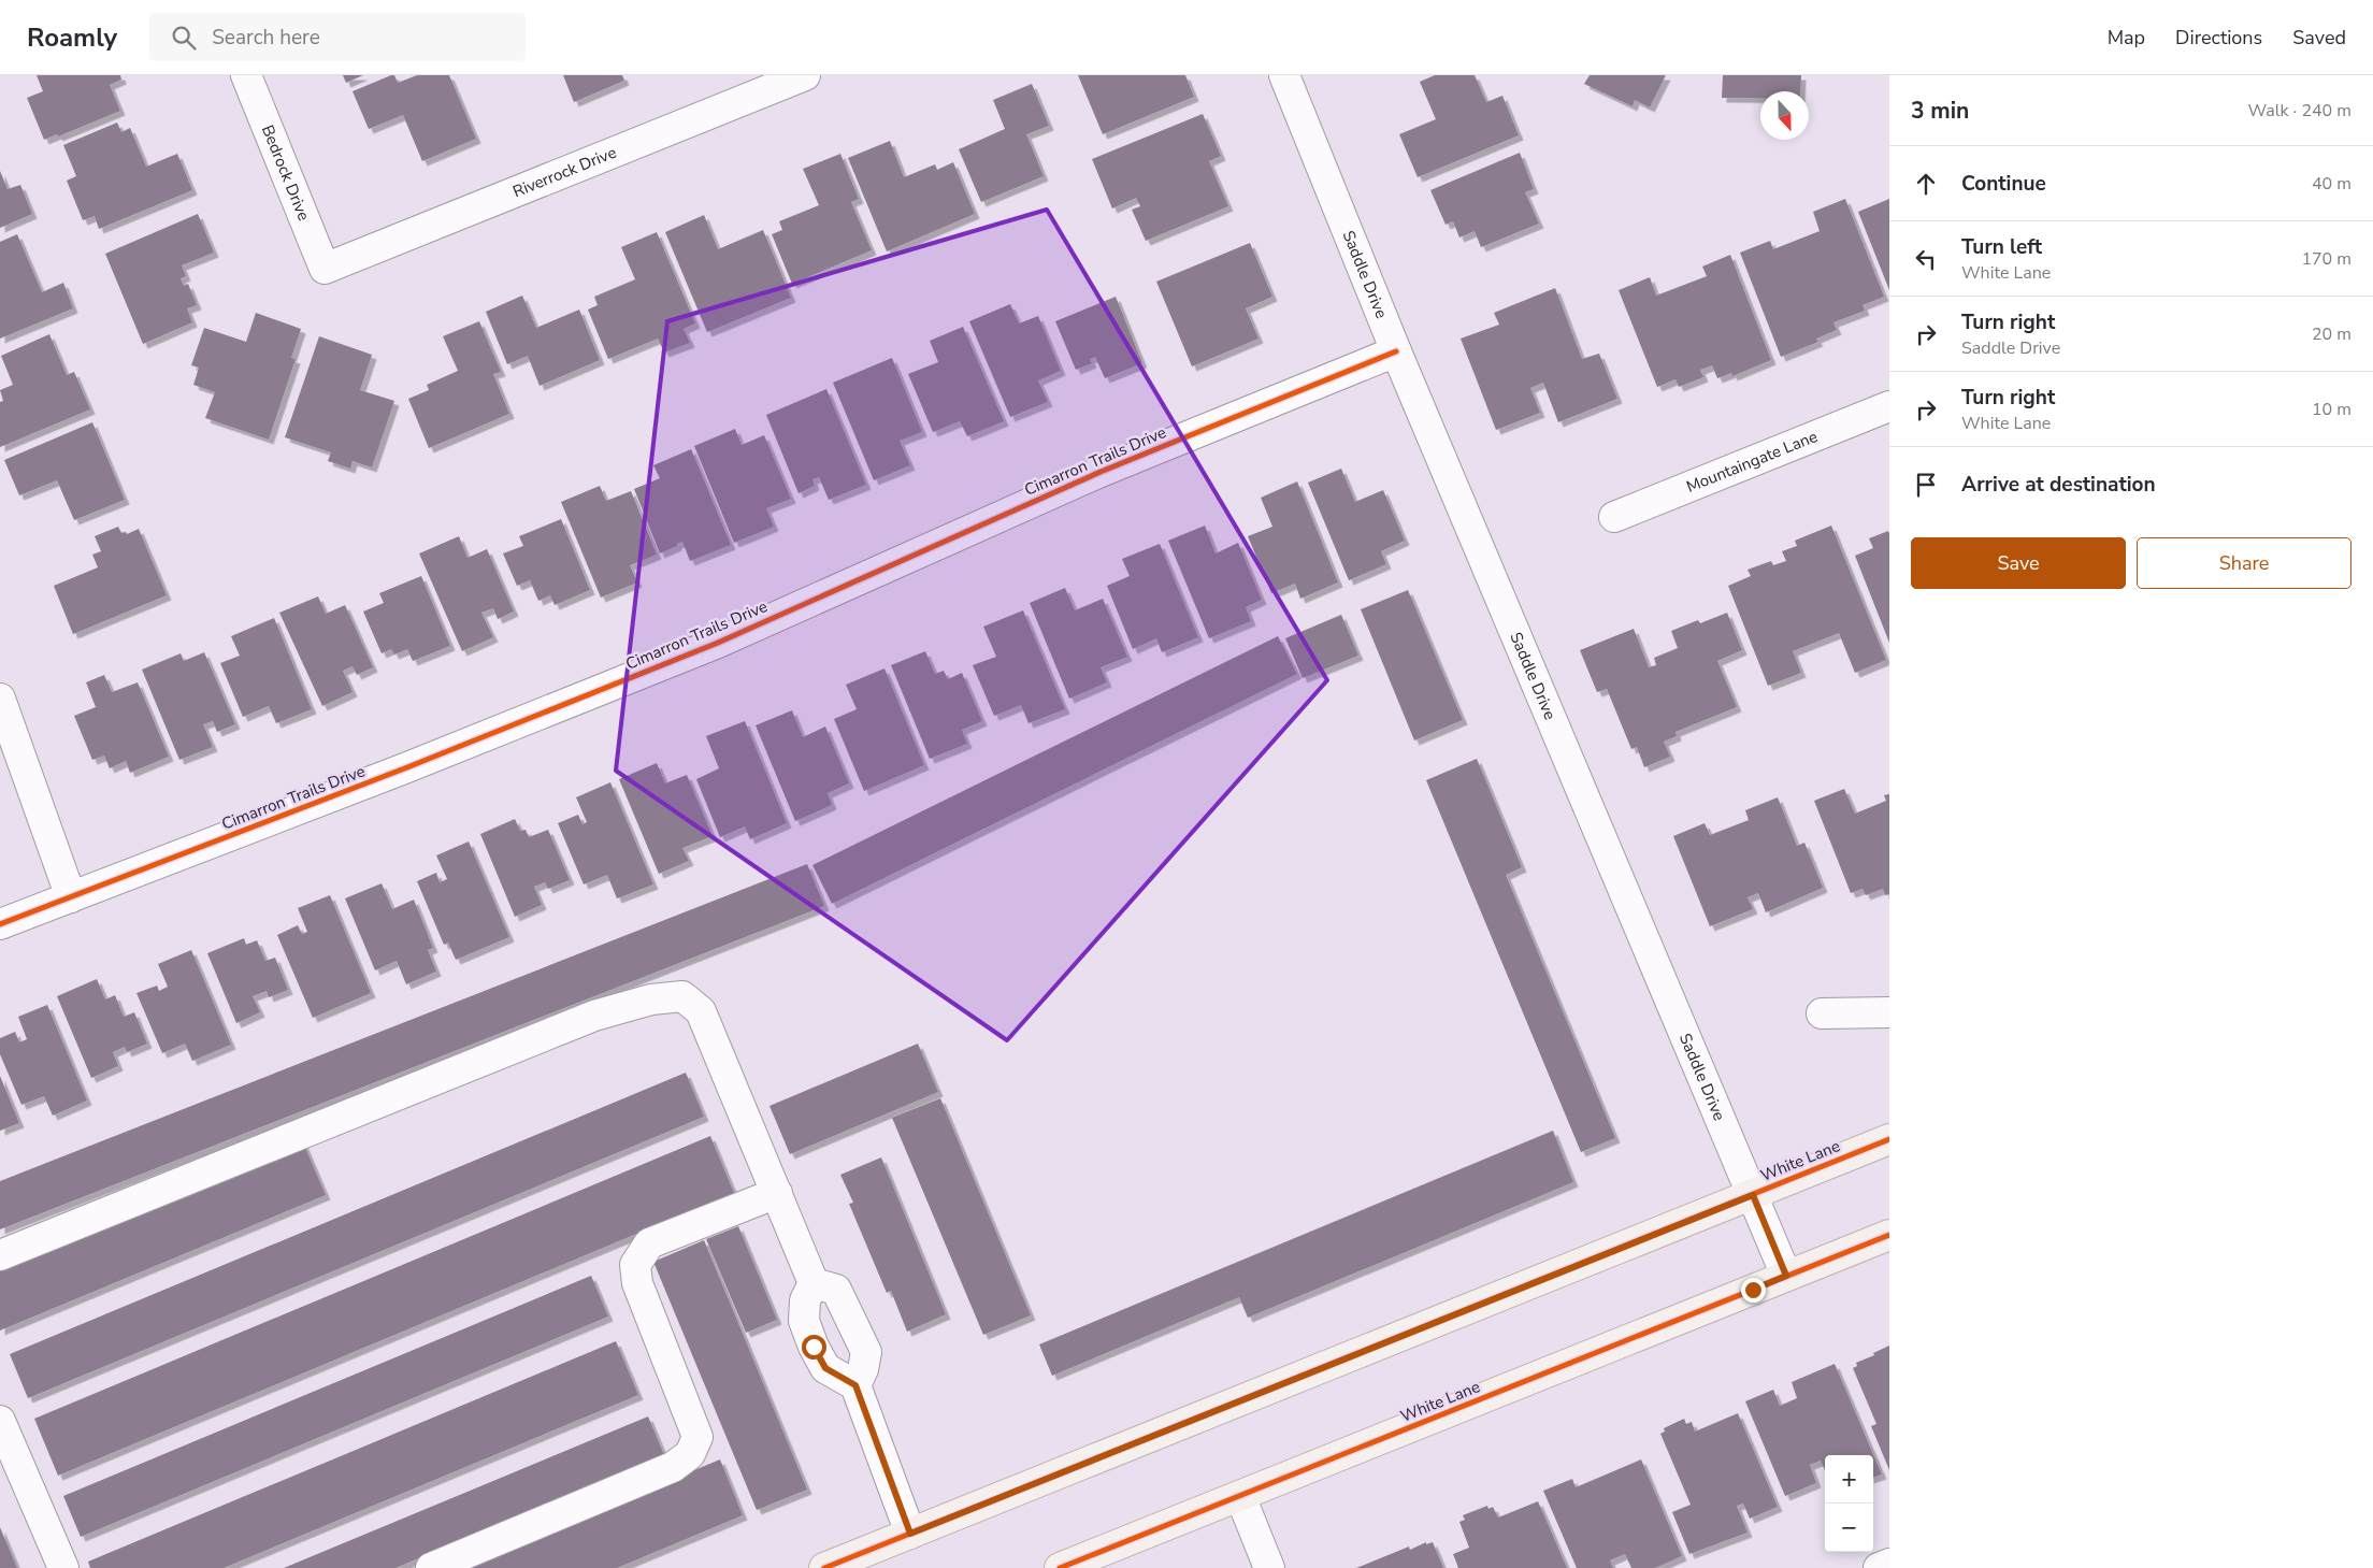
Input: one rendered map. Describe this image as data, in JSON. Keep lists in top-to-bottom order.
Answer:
{
  "streets": {
    "main road": ["White Lane"],
    "street": [
      "Bedrock Drive",
      "Riverrock Drive",
      "Saddle Drive",
      "Cimarron Trails Drive",
      "Mountaingate Lane"
    ]
  },
  "crossings": [
    ["Bedrock Drive", "Riverrock Drive"],
    ["Saddle Drive", "Cimarron Trails Drive"],
    ["Saddle Drive", "White Lane"]
  ],
  "north": "bottom",
  "page": {
    "header": "Roamly",
    "search": "Search here",
    "nav": ["Map", "Directions", "Saved"],
    "heading": ["3 min", "Walk · 240 m"],
    "list": [
      ["Continue", "40 m"],
      ["Turn left", "White Lane", "170 m"],
      ["Turn right", "Saddle Drive", "20 m"],
      ["Turn right", "White Lane", "10 m"],
      "Arrive at destination"
    ],
    "buttons": ["Save", "Share"],
    "map_buttons": ["+", "−"]
  }
}
